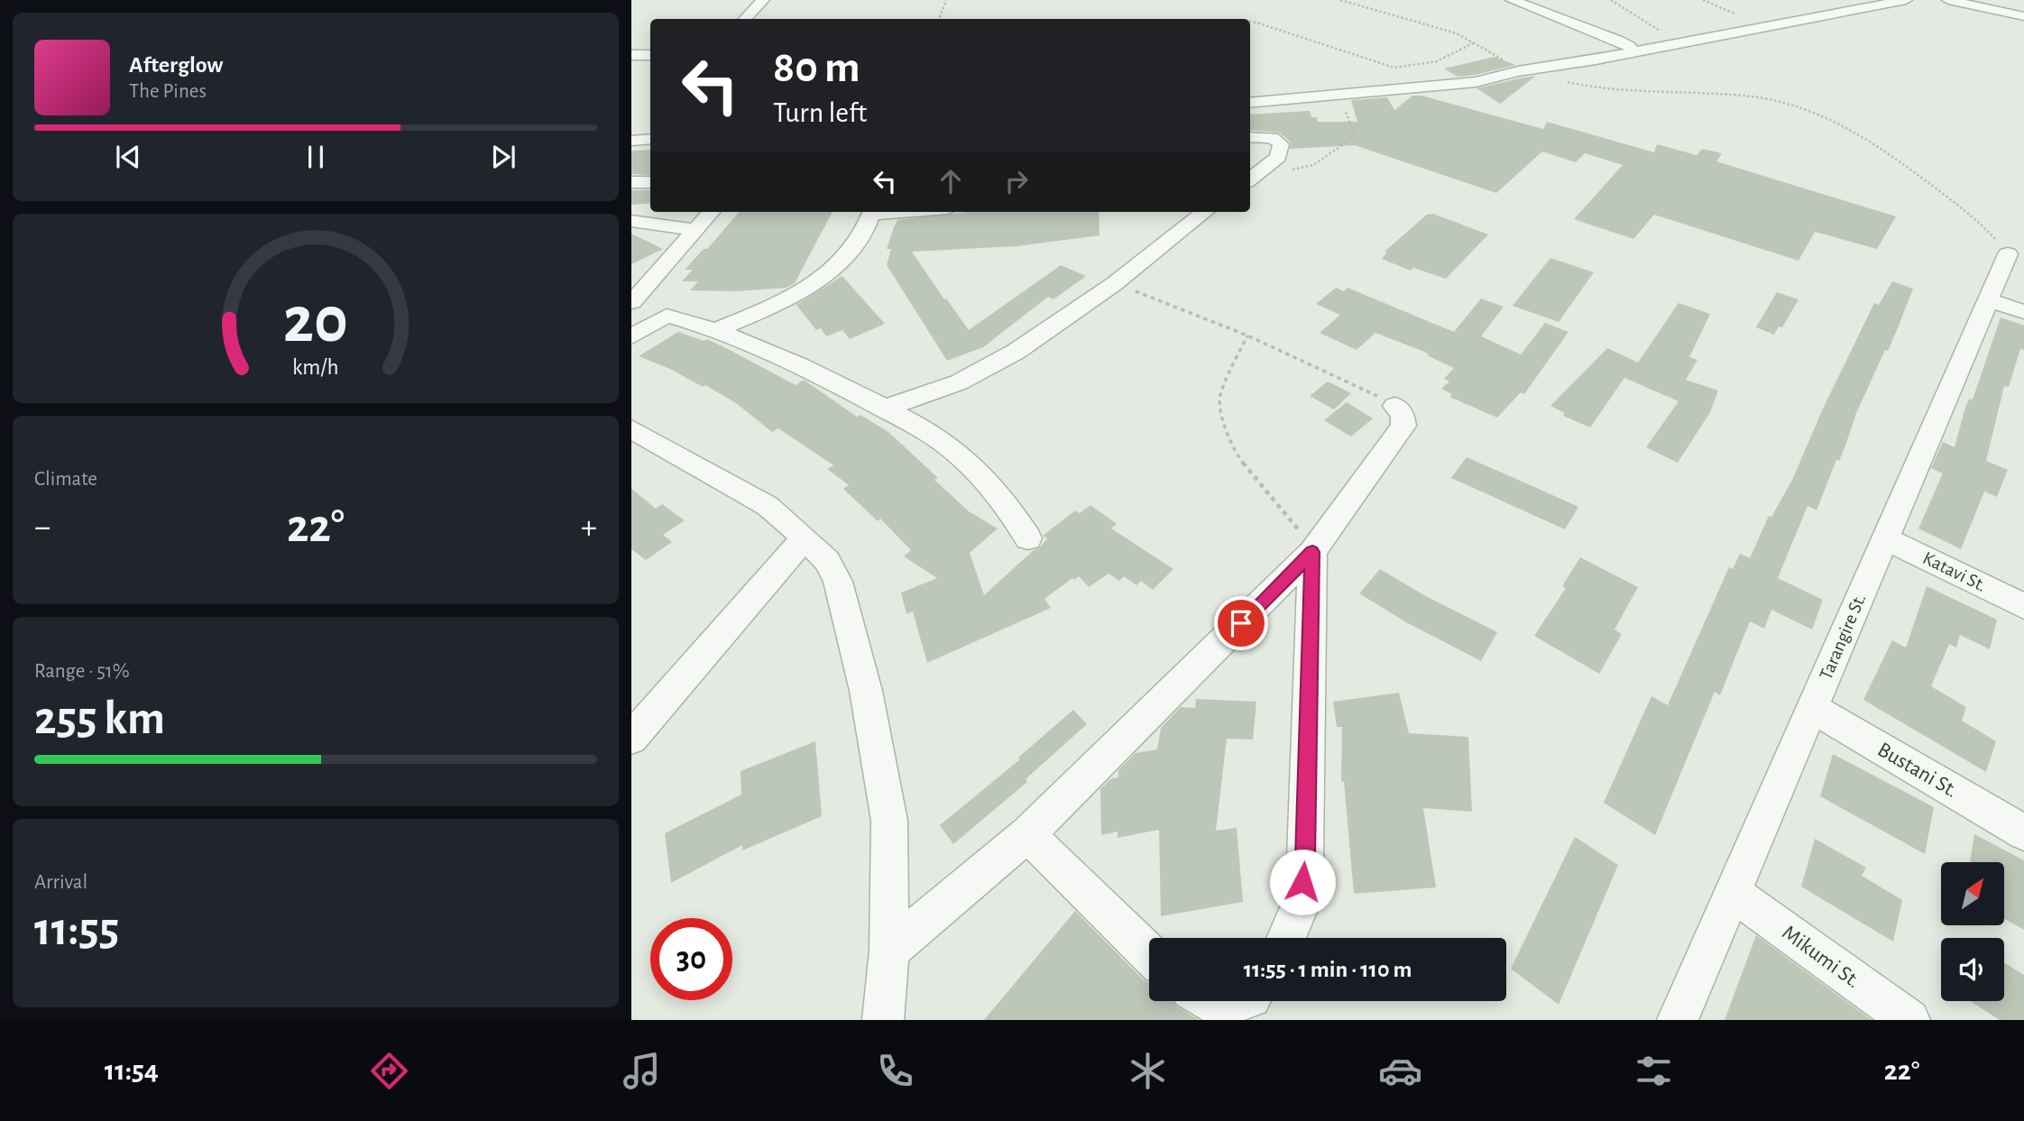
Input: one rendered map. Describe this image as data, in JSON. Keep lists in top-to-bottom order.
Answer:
{
  "streets": {
    "street": [
      "Katavi St.",
      "Tarangire St.",
      "Bustani St.",
      "Mikumi St."
    ]
  },
  "crossings": [
    ["Katavi St.", "Tarangire St."],
    ["Tarangire St.", "Bustani St."],
    ["Tarangire St.", "Mikumi St."]
  ],
  "north": "top right",
  "page": {
    "turn": ["80 m", "Turn left"],
    "song": ["Afterglow", "The Pines"],
    "tile": [
      "Climate",
      ["Range · 51%", "255 km"],
      ["Arrival", "11:55"]
    ],
    "heat": ["−", "22°", "+"],
    "limit": "30",
    "trip": "11:55 · 1 min · 110 m",
    "tabs": ["11:54", "22°"],
    "gauge": ["20", "km/h"]
  }
}
